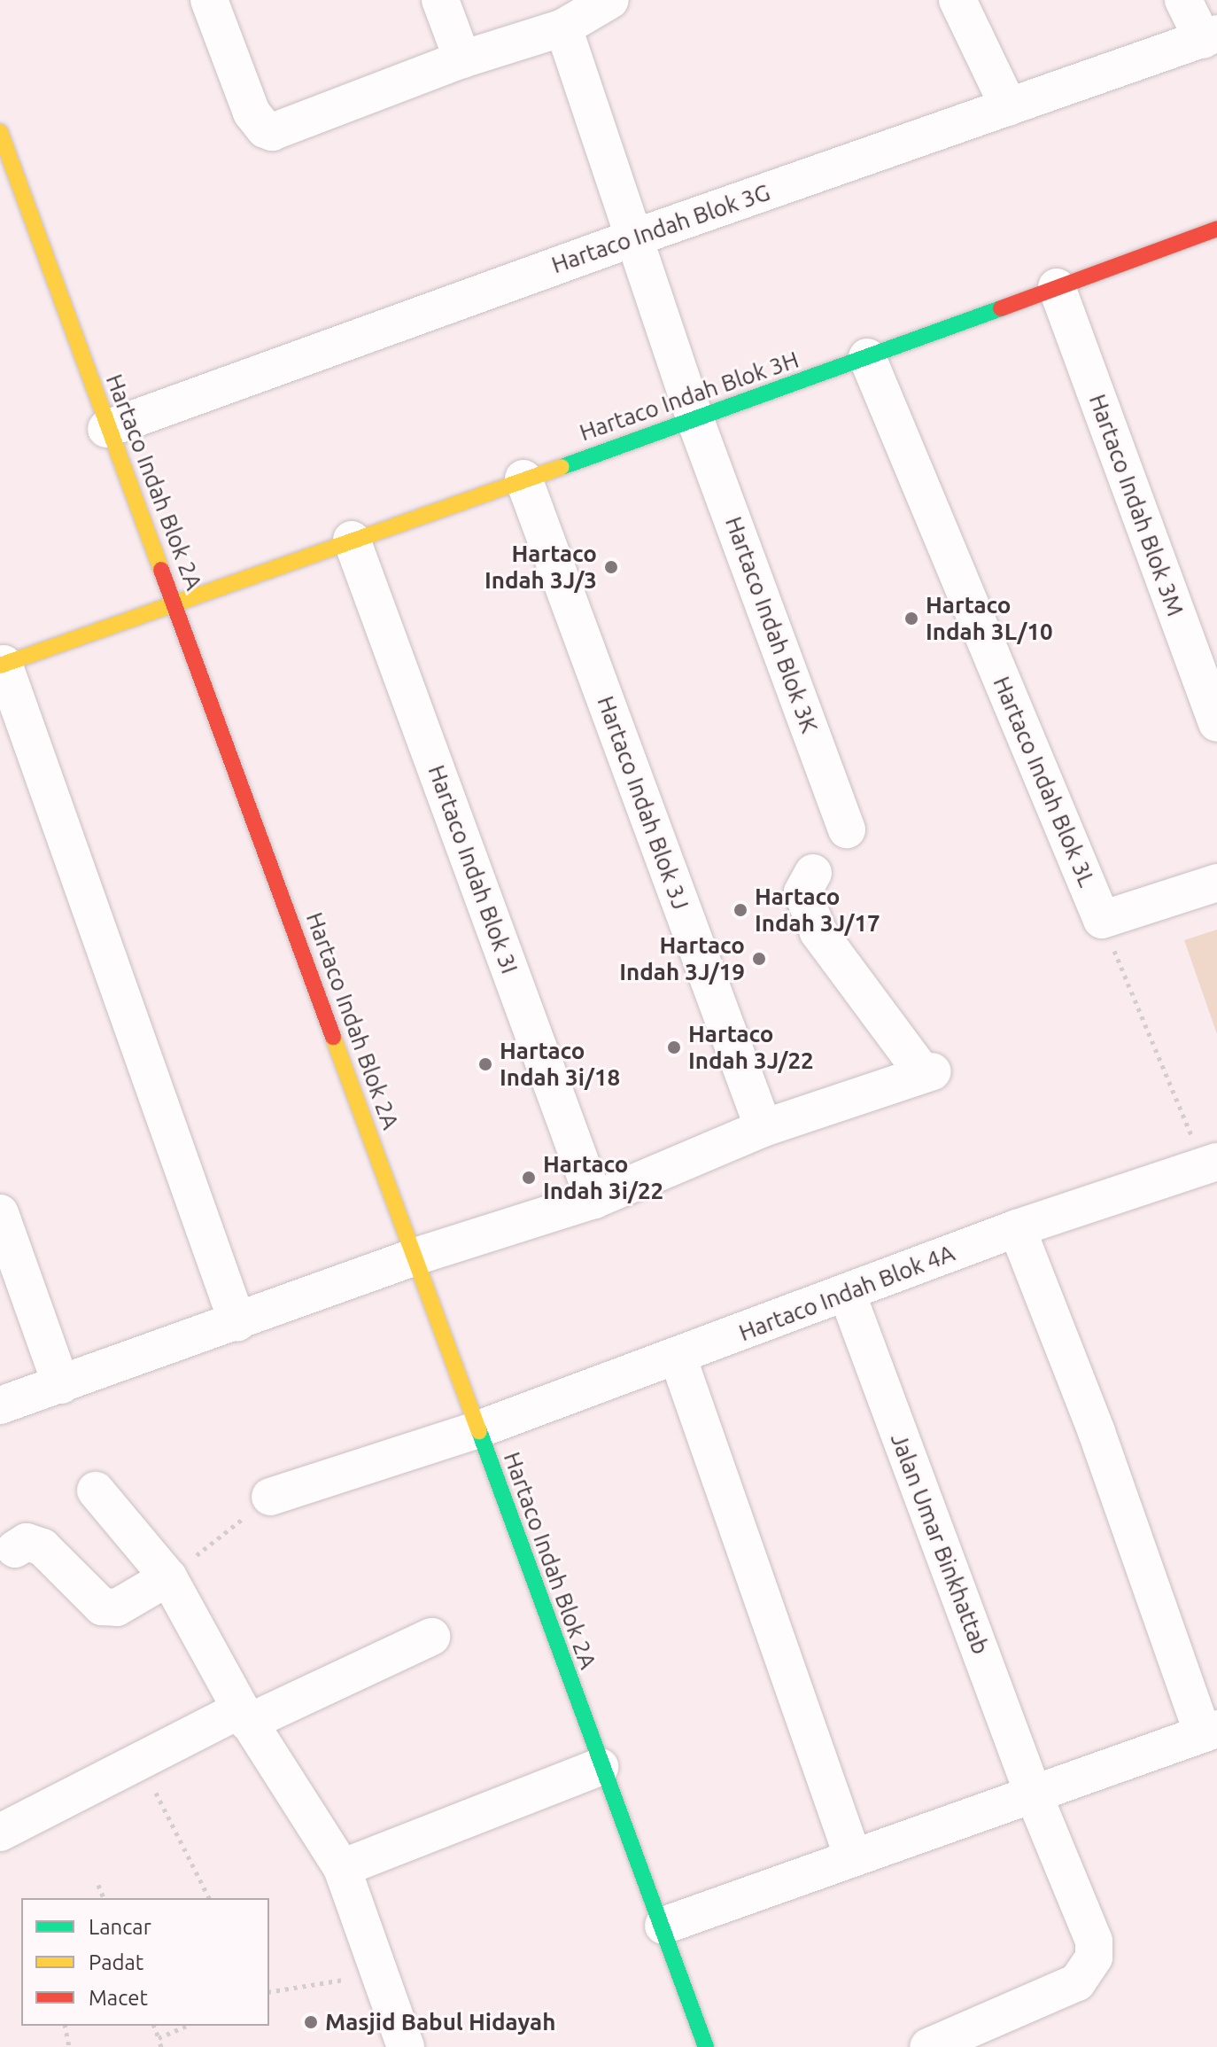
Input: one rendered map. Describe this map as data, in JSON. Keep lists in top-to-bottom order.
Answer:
{
  "streets": {
    "street": [
      "Hartaco Indah Blok 3G",
      "Hartaco Indah Blok 3H",
      "Hartaco Indah Blok 2A",
      "Hartaco Indah Blok 3M",
      "Hartaco Indah Blok 3K",
      "Hartaco Indah Blok 3L",
      "Hartaco Indah Blok 3J",
      "Hartaco Indah Blok 3I",
      "Hartaco Indah Blok 4A",
      "Jalan Umar Binkhattab"
    ]
  },
  "crossings": [
    ["Hartaco Indah Blok 3G", "Hartaco Indah Blok 2A"],
    ["Hartaco Indah Blok 3G", "Hartaco Indah Blok 3K"],
    ["Hartaco Indah Blok 3H", "Hartaco Indah Blok 2A"],
    ["Hartaco Indah Blok 3H", "Hartaco Indah Blok 3M"],
    ["Hartaco Indah Blok 3H", "Hartaco Indah Blok 3K"],
    ["Hartaco Indah Blok 3H", "Hartaco Indah Blok 3L"],
    ["Hartaco Indah Blok 3H", "Hartaco Indah Blok 3J"],
    ["Hartaco Indah Blok 3H", "Hartaco Indah Blok 3I"],
    ["Hartaco Indah Blok 2A", "Hartaco Indah Blok 4A"],
    ["Hartaco Indah Blok 4A", "Jalan Umar Binkhattab"]
  ],
  "places": [
    "Hartaco Indah 3J/3",
    "Hartaco Indah 3L/10",
    "Hartaco Indah 3J/17",
    "Hartaco Indah 3J/19",
    "Hartaco Indah 3J/22",
    "Hartaco Indah 3i/18",
    "Hartaco Indah 3i/22",
    "Masjid Babul Hidayah"
  ],
  "legend": ["Lancar", "Padat", "Macet"]
}
